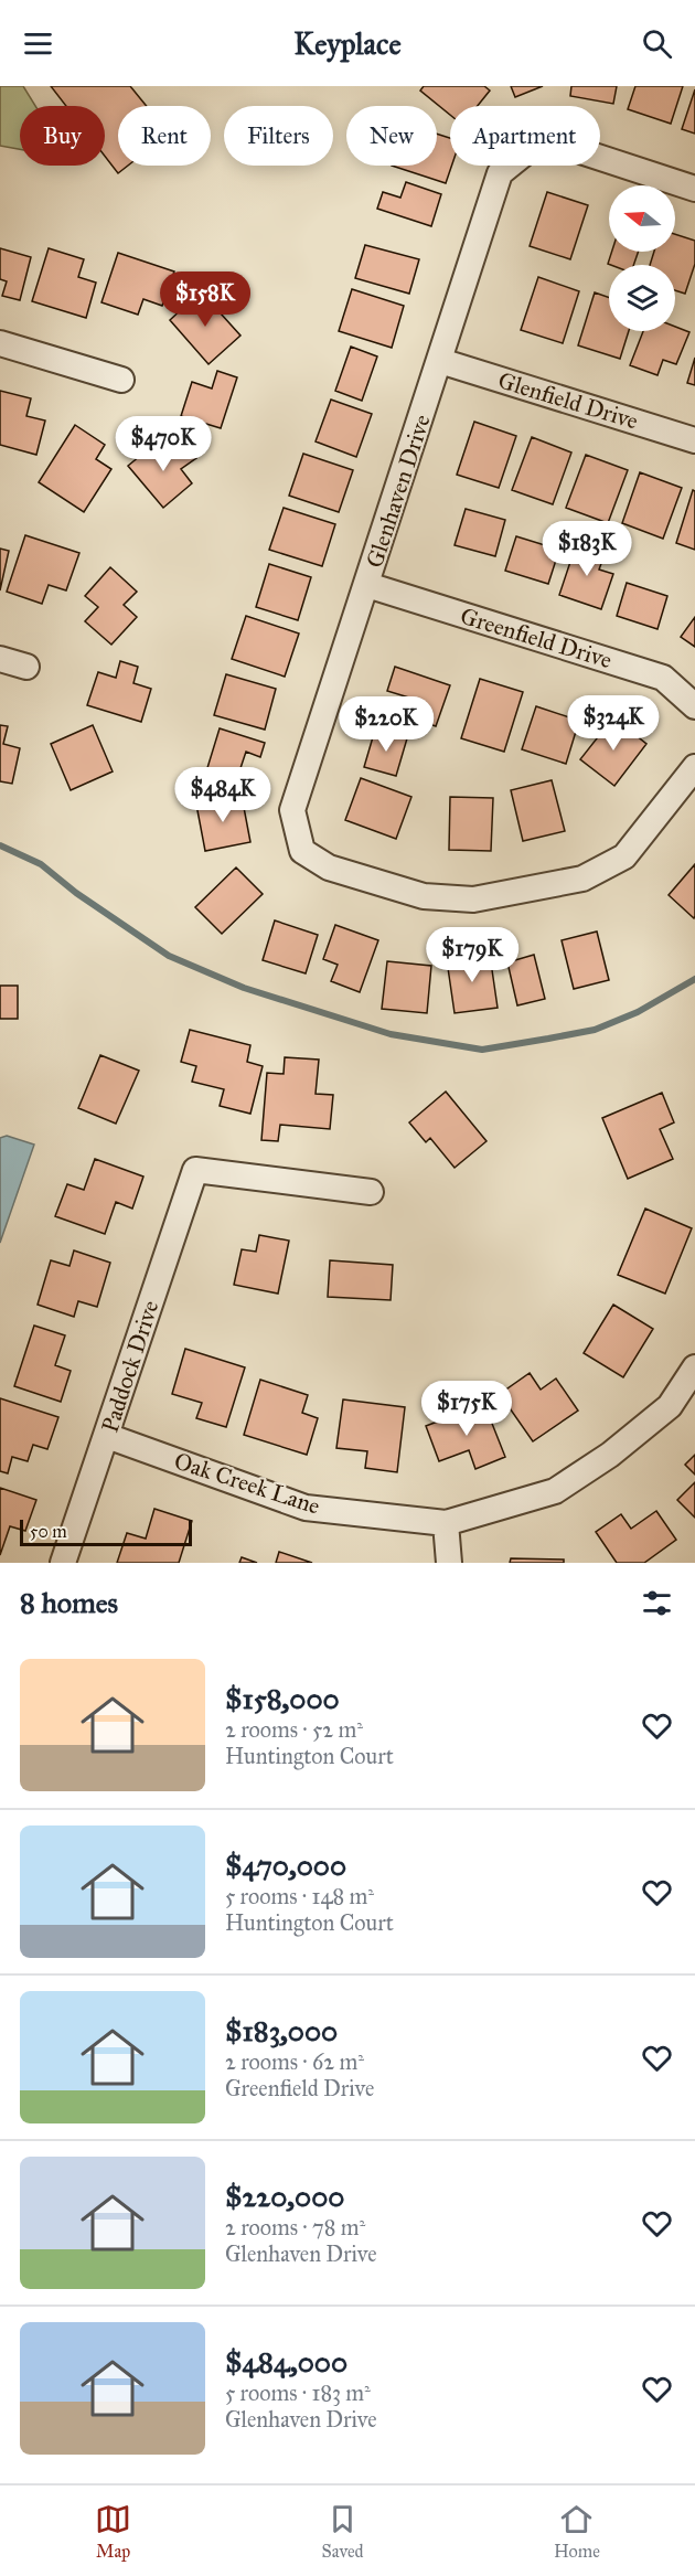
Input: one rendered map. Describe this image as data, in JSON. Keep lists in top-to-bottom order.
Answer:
{
  "streets": {
    "street": [
      "Glenfield Drive",
      "Glenhaven Drive",
      "Greenfield Drive",
      "Paddock Drive",
      "Oak Creek Lane"
    ]
  },
  "crossings": [
    ["Glenfield Drive", "Glenhaven Drive"],
    ["Glenhaven Drive", "Greenfield Drive"],
    ["Paddock Drive", "Oak Creek Lane"]
  ],
  "scale_bar": "50 m",
  "north": "left",
  "page": {
    "header": "Keyplace",
    "chip": [
      "Buy",
      "Rent",
      "Filters",
      "New",
      "Apartment"
    ],
    "price": [
      "$158K",
      "$470K",
      "$183K",
      "$324K",
      "$220K",
      "$484K",
      "$179K",
      "$175K"
    ],
    "scale": "50 m",
    "heading": "8 homes",
    "list": [
      {
        "name": "$158,000",
        "note": "2 rooms · 52 m² · Huntington Court"
      },
      {
        "name": "$470,000",
        "note": "5 rooms · 148 m² · Huntington Court"
      },
      {
        "name": "$183,000",
        "note": "2 rooms · 62 m² · Greenfield Drive"
      },
      {
        "name": "$220,000",
        "note": "2 rooms · 78 m² · Glenhaven Drive"
      },
      {
        "name": "$484,000",
        "note": "5 rooms · 183 m² · Glenhaven Drive"
      }
    ],
    "tabs": ["Map", "Saved", "Home"]
  }
}
